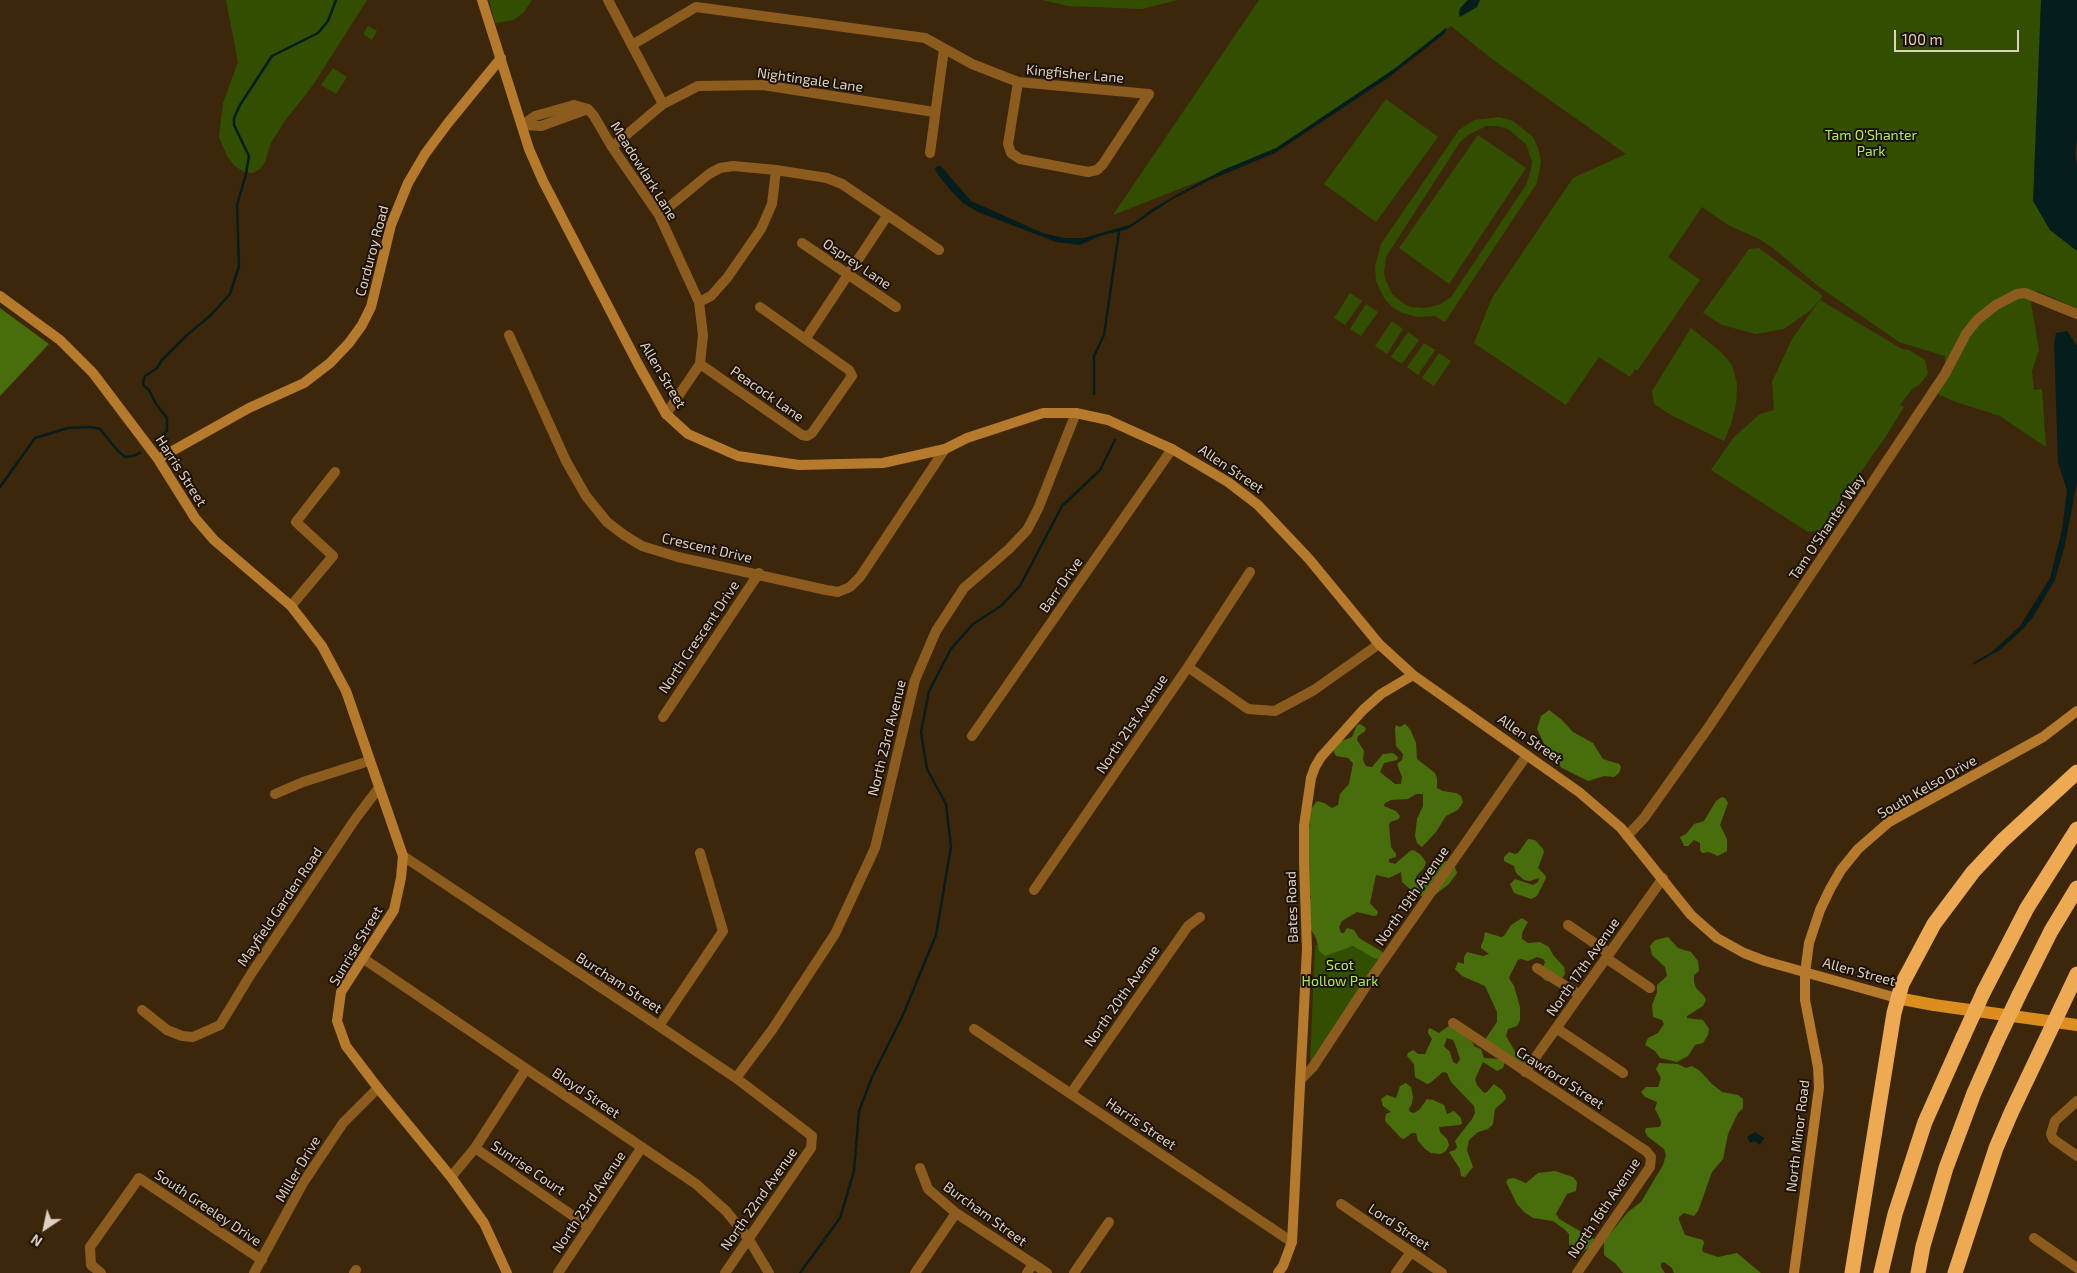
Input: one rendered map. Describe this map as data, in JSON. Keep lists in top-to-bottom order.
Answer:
{
  "streets": {
    "main road": ["Allen Street"],
    "street": [
      "Kingfisher Lane",
      "Nightingale Lane",
      "Meadowlark Lane",
      "Corduroy Road",
      "Osprey Lane",
      "Peacock Lane",
      "Harris Street",
      "Tam O'Shanter Way",
      "Crescent Drive",
      "Barr Drive",
      "North Crescent Drive",
      "North 21st Avenue",
      "North 23rd Avenue",
      "South Kelso Drive",
      "North 19th Avenue",
      "Mayfield Garden Road",
      "Bates Road",
      "Sunrise Street",
      "North 17th Avenue",
      "Burcham Street",
      "North 20th Avenue",
      "Crawford Street",
      "Bloyd Street",
      "North Minor Road",
      "Sunrise Court",
      "Miller Drive",
      "North 22nd Avenue",
      "South Greeley Drive",
      "North 16th Avenue",
      "Lord Street"
    ]
  },
  "crossings": [
    ["Nightingale Lane", "Meadowlark Lane"],
    ["Meadowlark Lane", "Allen Street"],
    ["Meadowlark Lane", "Peacock Lane"],
    ["Corduroy Road", "Allen Street"],
    ["Corduroy Road", "Harris Street"],
    ["Allen Street", "Tam O'Shanter Way"],
    ["Allen Street", "Crescent Drive"],
    ["Allen Street", "Barr Drive"],
    ["Allen Street", "North 23rd Avenue"],
    ["Allen Street", "South Kelso Drive"],
    ["Allen Street", "North 19th Avenue"],
    ["Allen Street", "Bates Road"],
    ["Allen Street", "North 17th Avenue"],
    ["Allen Street", "North Minor Road"],
    ["Harris Street", "Bates Road"],
    ["Harris Street", "Sunrise Street"],
    ["Harris Street", "North 20th Avenue"],
    ["Crescent Drive", "North Crescent Drive"],
    ["North 23rd Avenue", "Burcham Street"],
    ["North 23rd Avenue", "Bloyd Street"],
    ["North 23rd Avenue", "Sunrise Court"],
    ["South Kelso Drive", "North Minor Road"],
    ["North 19th Avenue", "Bates Road"],
    ["Mayfield Garden Road", "Sunrise Street"],
    ["Sunrise Street", "Burcham Street"],
    ["Sunrise Street", "Bloyd Street"],
    ["Sunrise Street", "Miller Drive"],
    ["North 17th Avenue", "Crawford Street"],
    ["Burcham Street", "North 22nd Avenue"],
    ["Crawford Street", "North 16th Avenue"],
    ["Bloyd Street", "North 22nd Avenue"],
    ["Miller Drive", "South Greeley Drive"]
  ],
  "parks": ["Tam O'Shanter Park", "Scot Hollow Park"],
  "scale_bar": "100 m",
  "north": "bottom left"
}
